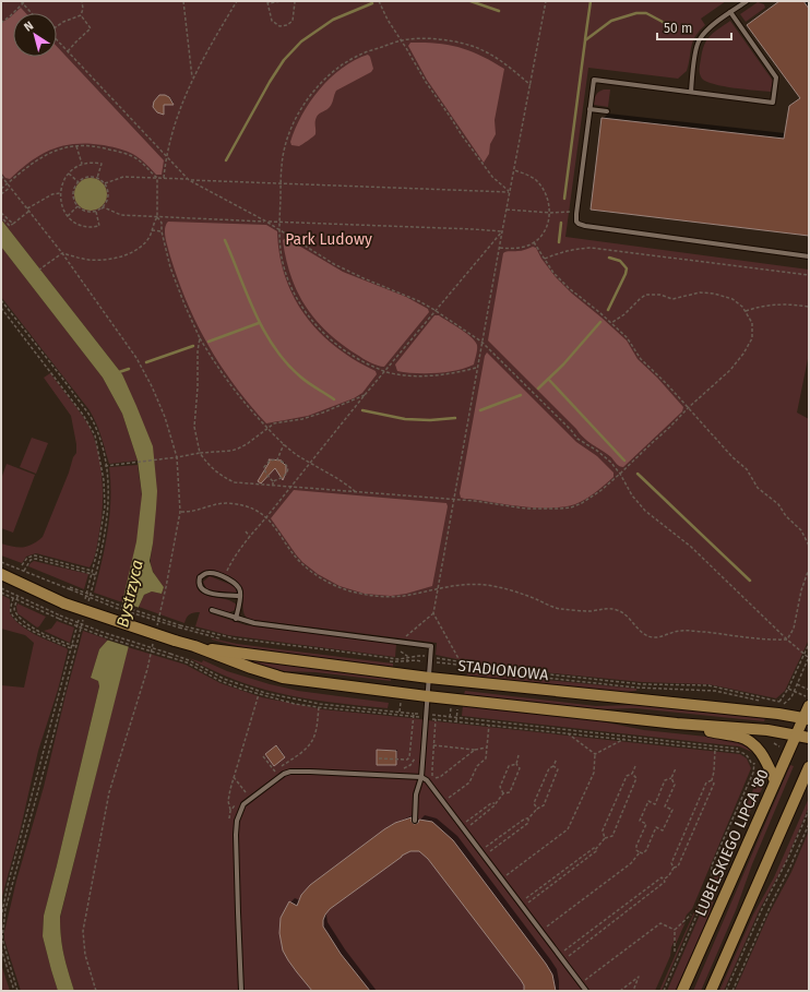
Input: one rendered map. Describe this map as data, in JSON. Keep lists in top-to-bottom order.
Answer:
{
  "streets": {
    "street": ["STADIONOWA", "LUBELSKIEGO LIPCA '80"]
  },
  "crossings": [
    ["STADIONOWA", "LUBELSKIEGO LIPCA '80"]
  ],
  "water": ["Bystrzyca"],
  "parks": ["Park Ludowy"],
  "scale_bar": "50 m",
  "north": "top left"
}
